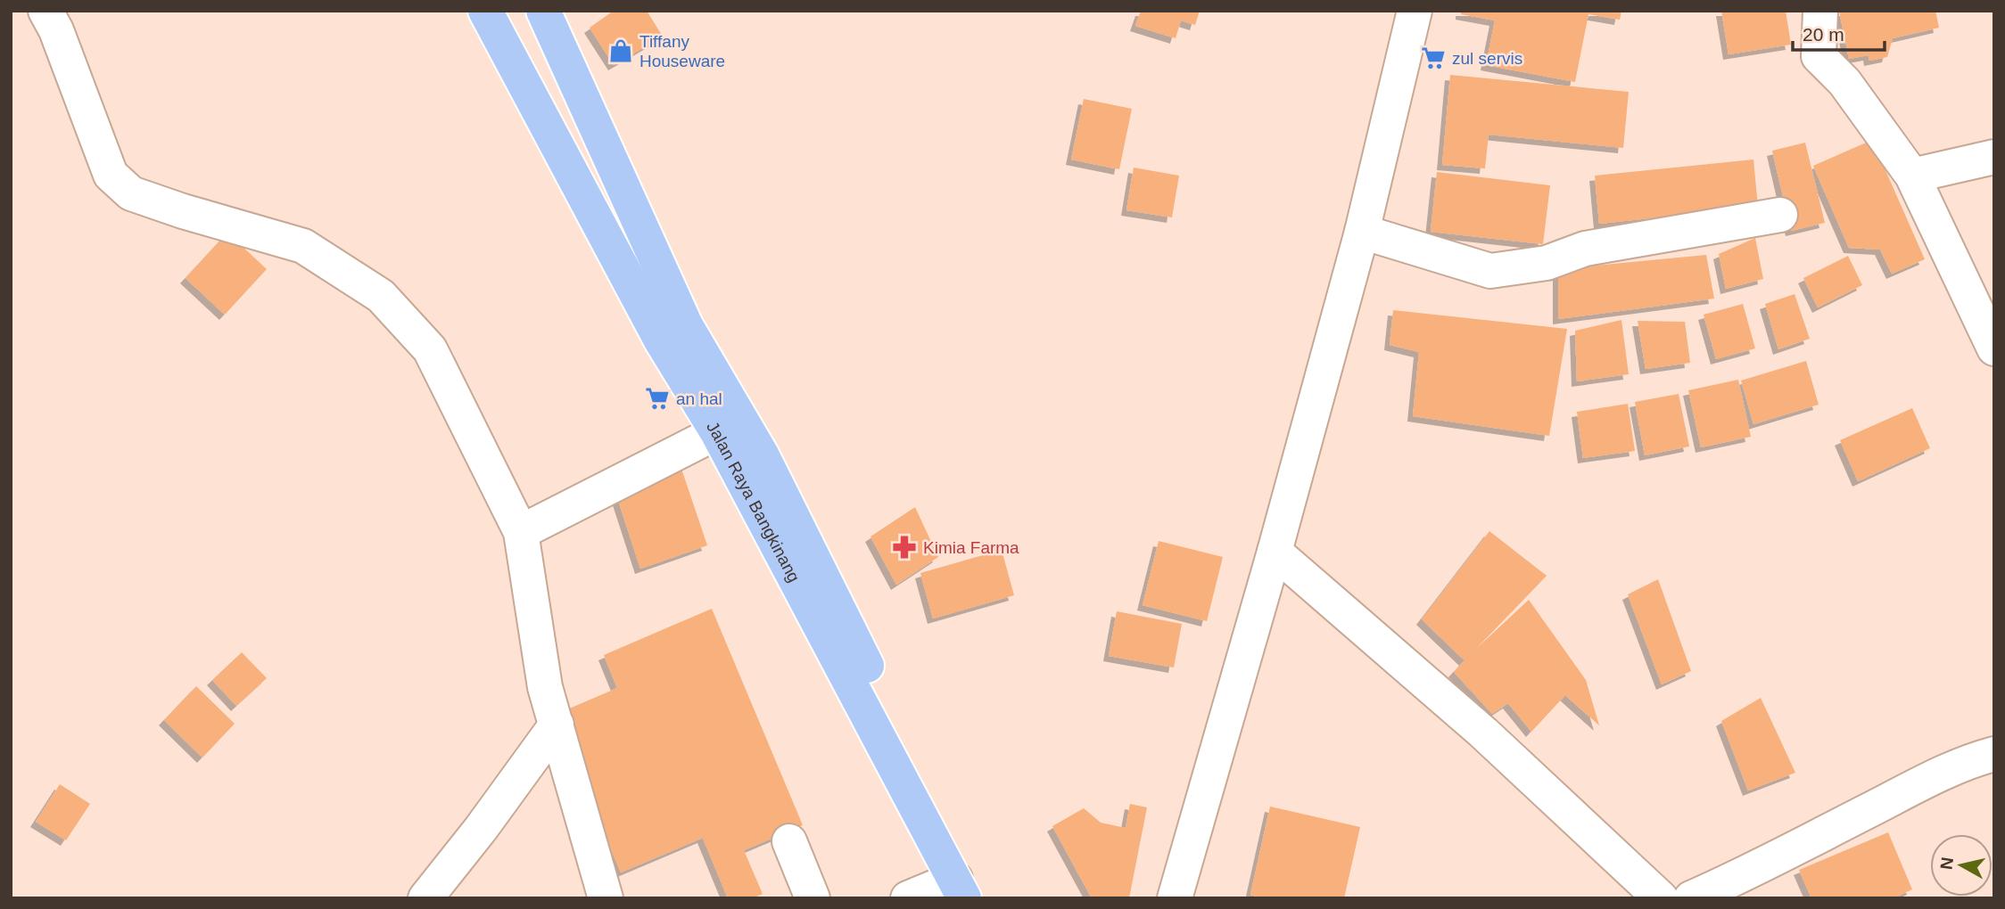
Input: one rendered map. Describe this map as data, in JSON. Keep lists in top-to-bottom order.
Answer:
{
  "streets": {
    "highway": ["Jalan Raya Bangkinang"]
  },
  "places": {
    "shop": ["Tiffany Houseware"],
    "supermarket": ["zul servis", "an hal"],
    "pharmacy": ["Kimia Farma"]
  },
  "scale_bar": "20 m",
  "north": "left"
}
